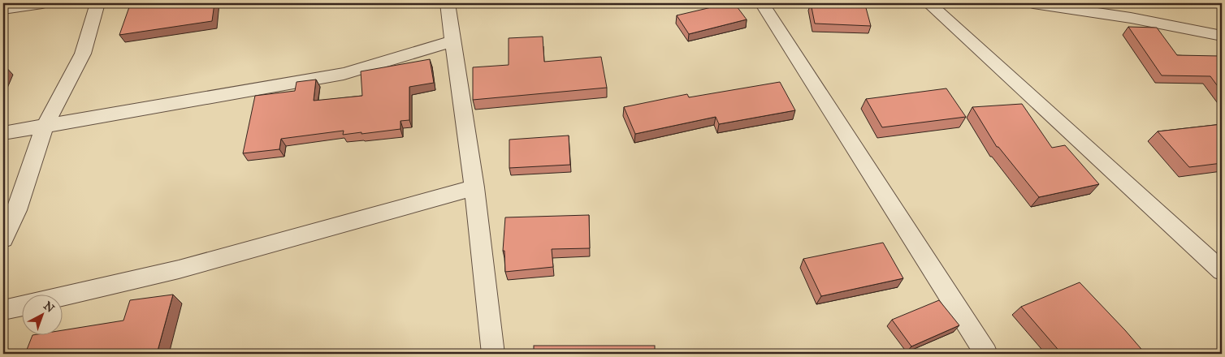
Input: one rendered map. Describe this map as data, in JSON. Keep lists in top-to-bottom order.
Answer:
{
  "north": "top right"
}
